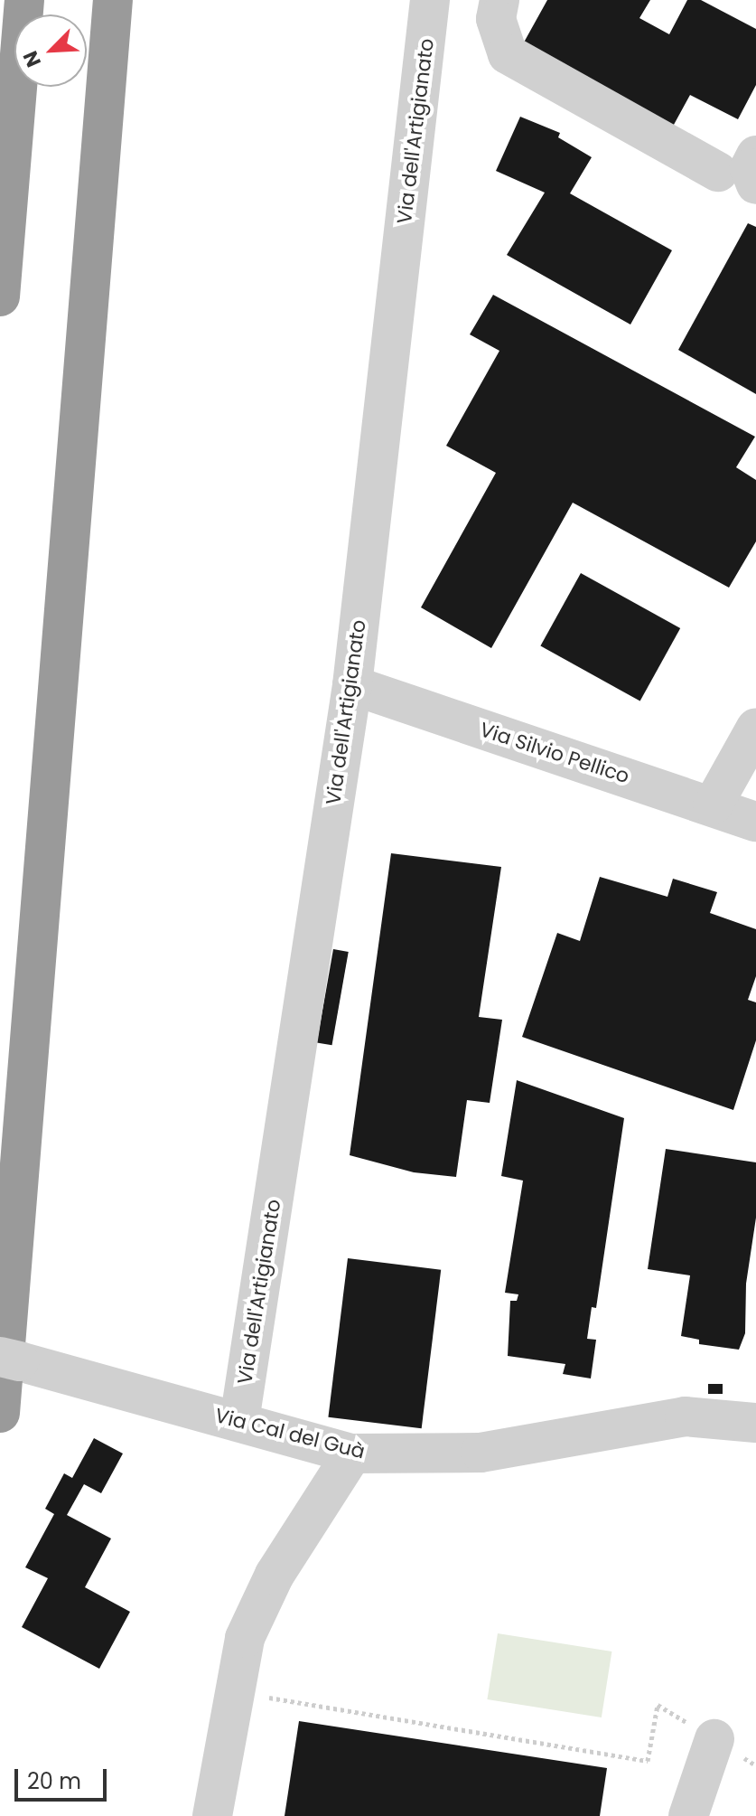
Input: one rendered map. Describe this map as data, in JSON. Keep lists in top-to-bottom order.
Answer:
{
  "streets": {
    "street": ["Via dell'Artigianato", "Via Silvio Pellico", "Via Cal del Guà"]
  },
  "crossings": [
    ["Via dell'Artigianato", "Via Silvio Pellico"],
    ["Via dell'Artigianato", "Via Cal del Guà"]
  ],
  "scale_bar": "20 m",
  "north": "bottom left"
}
